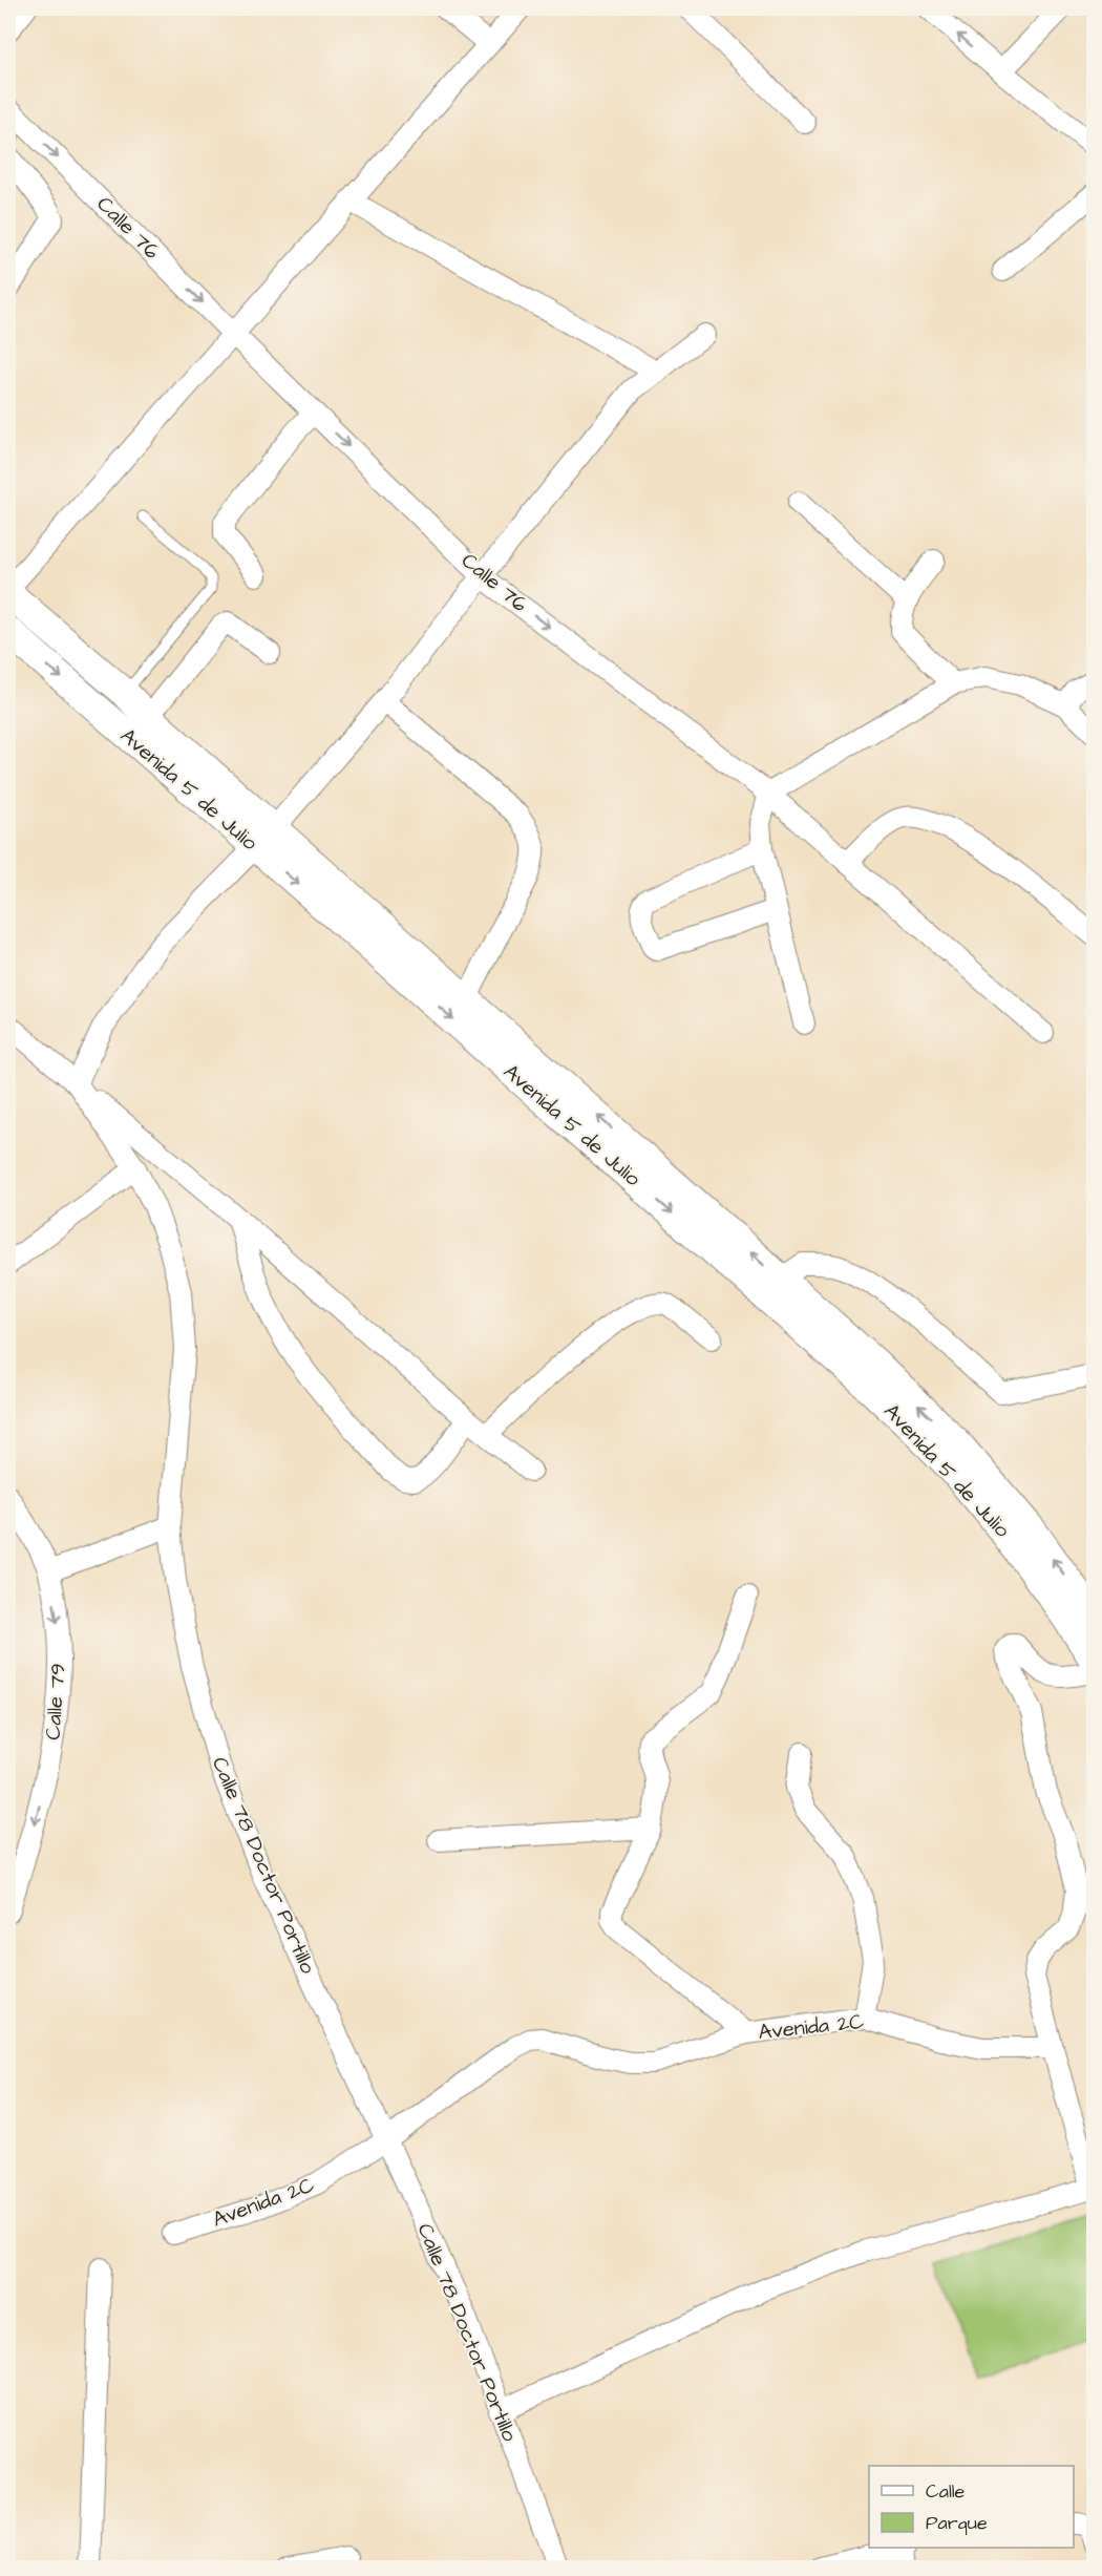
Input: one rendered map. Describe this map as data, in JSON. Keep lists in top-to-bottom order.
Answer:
{
  "streets": {
    "main road": ["Avenida 5 de Julio"],
    "street": [
      "Calle 76",
      "Calle 79",
      "Calle 78 Doctor Portillo",
      "Avenida 2C"
    ]
  },
  "crossings": [
    ["Calle 78 Doctor Portillo", "Avenida 2C"]
  ],
  "one_way": ["Calle 76", "Calle 79"],
  "legend": ["Calle", "Parque"]
}
